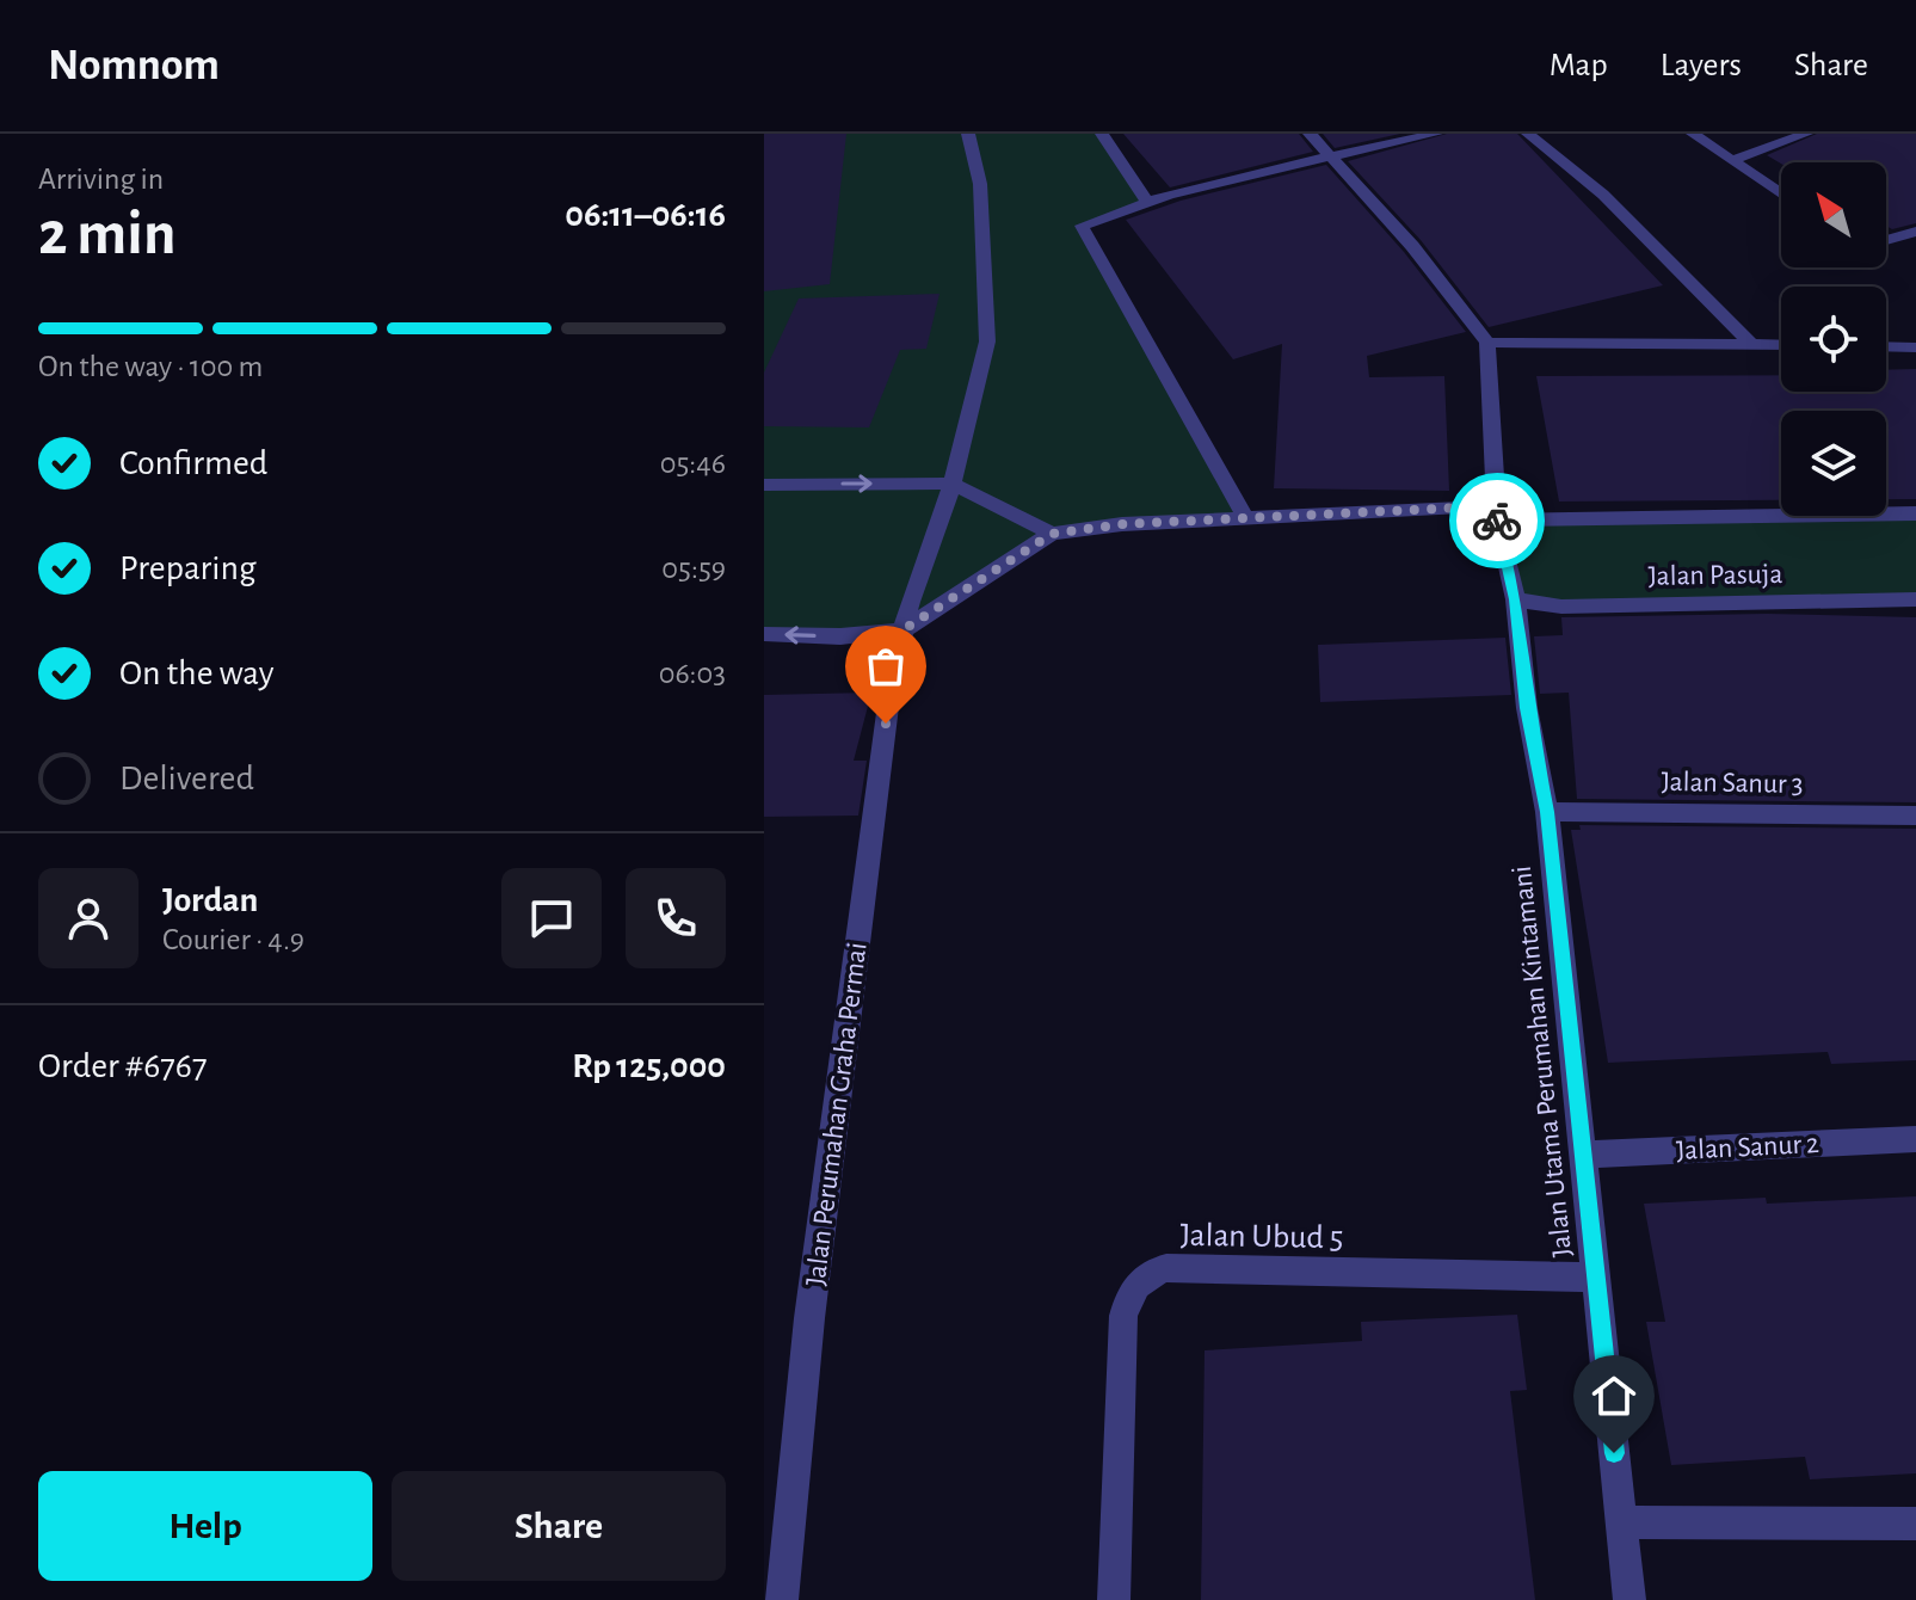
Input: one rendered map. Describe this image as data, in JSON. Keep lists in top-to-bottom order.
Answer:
{
  "streets": {
    "street": [
      "Jalan Pasuja",
      "Jalan Sanur 3",
      "Jalan Utama Perumahan Kintamani",
      "Jalan Perumahan Graha Permai",
      "Jalan Sanur 2",
      "Jalan Ubud 5"
    ]
  },
  "crossings": [
    ["Jalan Pasuja", "Jalan Utama Perumahan Kintamani"],
    ["Jalan Sanur 3", "Jalan Utama Perumahan Kintamani"],
    ["Jalan Utama Perumahan Kintamani", "Jalan Sanur 2"],
    ["Jalan Utama Perumahan Kintamani", "Jalan Ubud 5"]
  ],
  "north": "top left",
  "page": {
    "header": "Nomnom",
    "nav": ["Map", "Layers", "Share"],
    "heading": ["2 min", "Arriving in", "06:11–06:16"],
    "panel": [
      "Jordan",
      "Courier · 4.9",
      "Order #6767",
      "Rp 125,000"
    ],
    "bar": "On the way · 100 m",
    "list": [
      ["Confirmed", "05:46"],
      ["Preparing", "05:59"],
      ["On the way", "06:03"],
      "Delivered"
    ],
    "buttons": ["Help", "Share"]
  }
}
